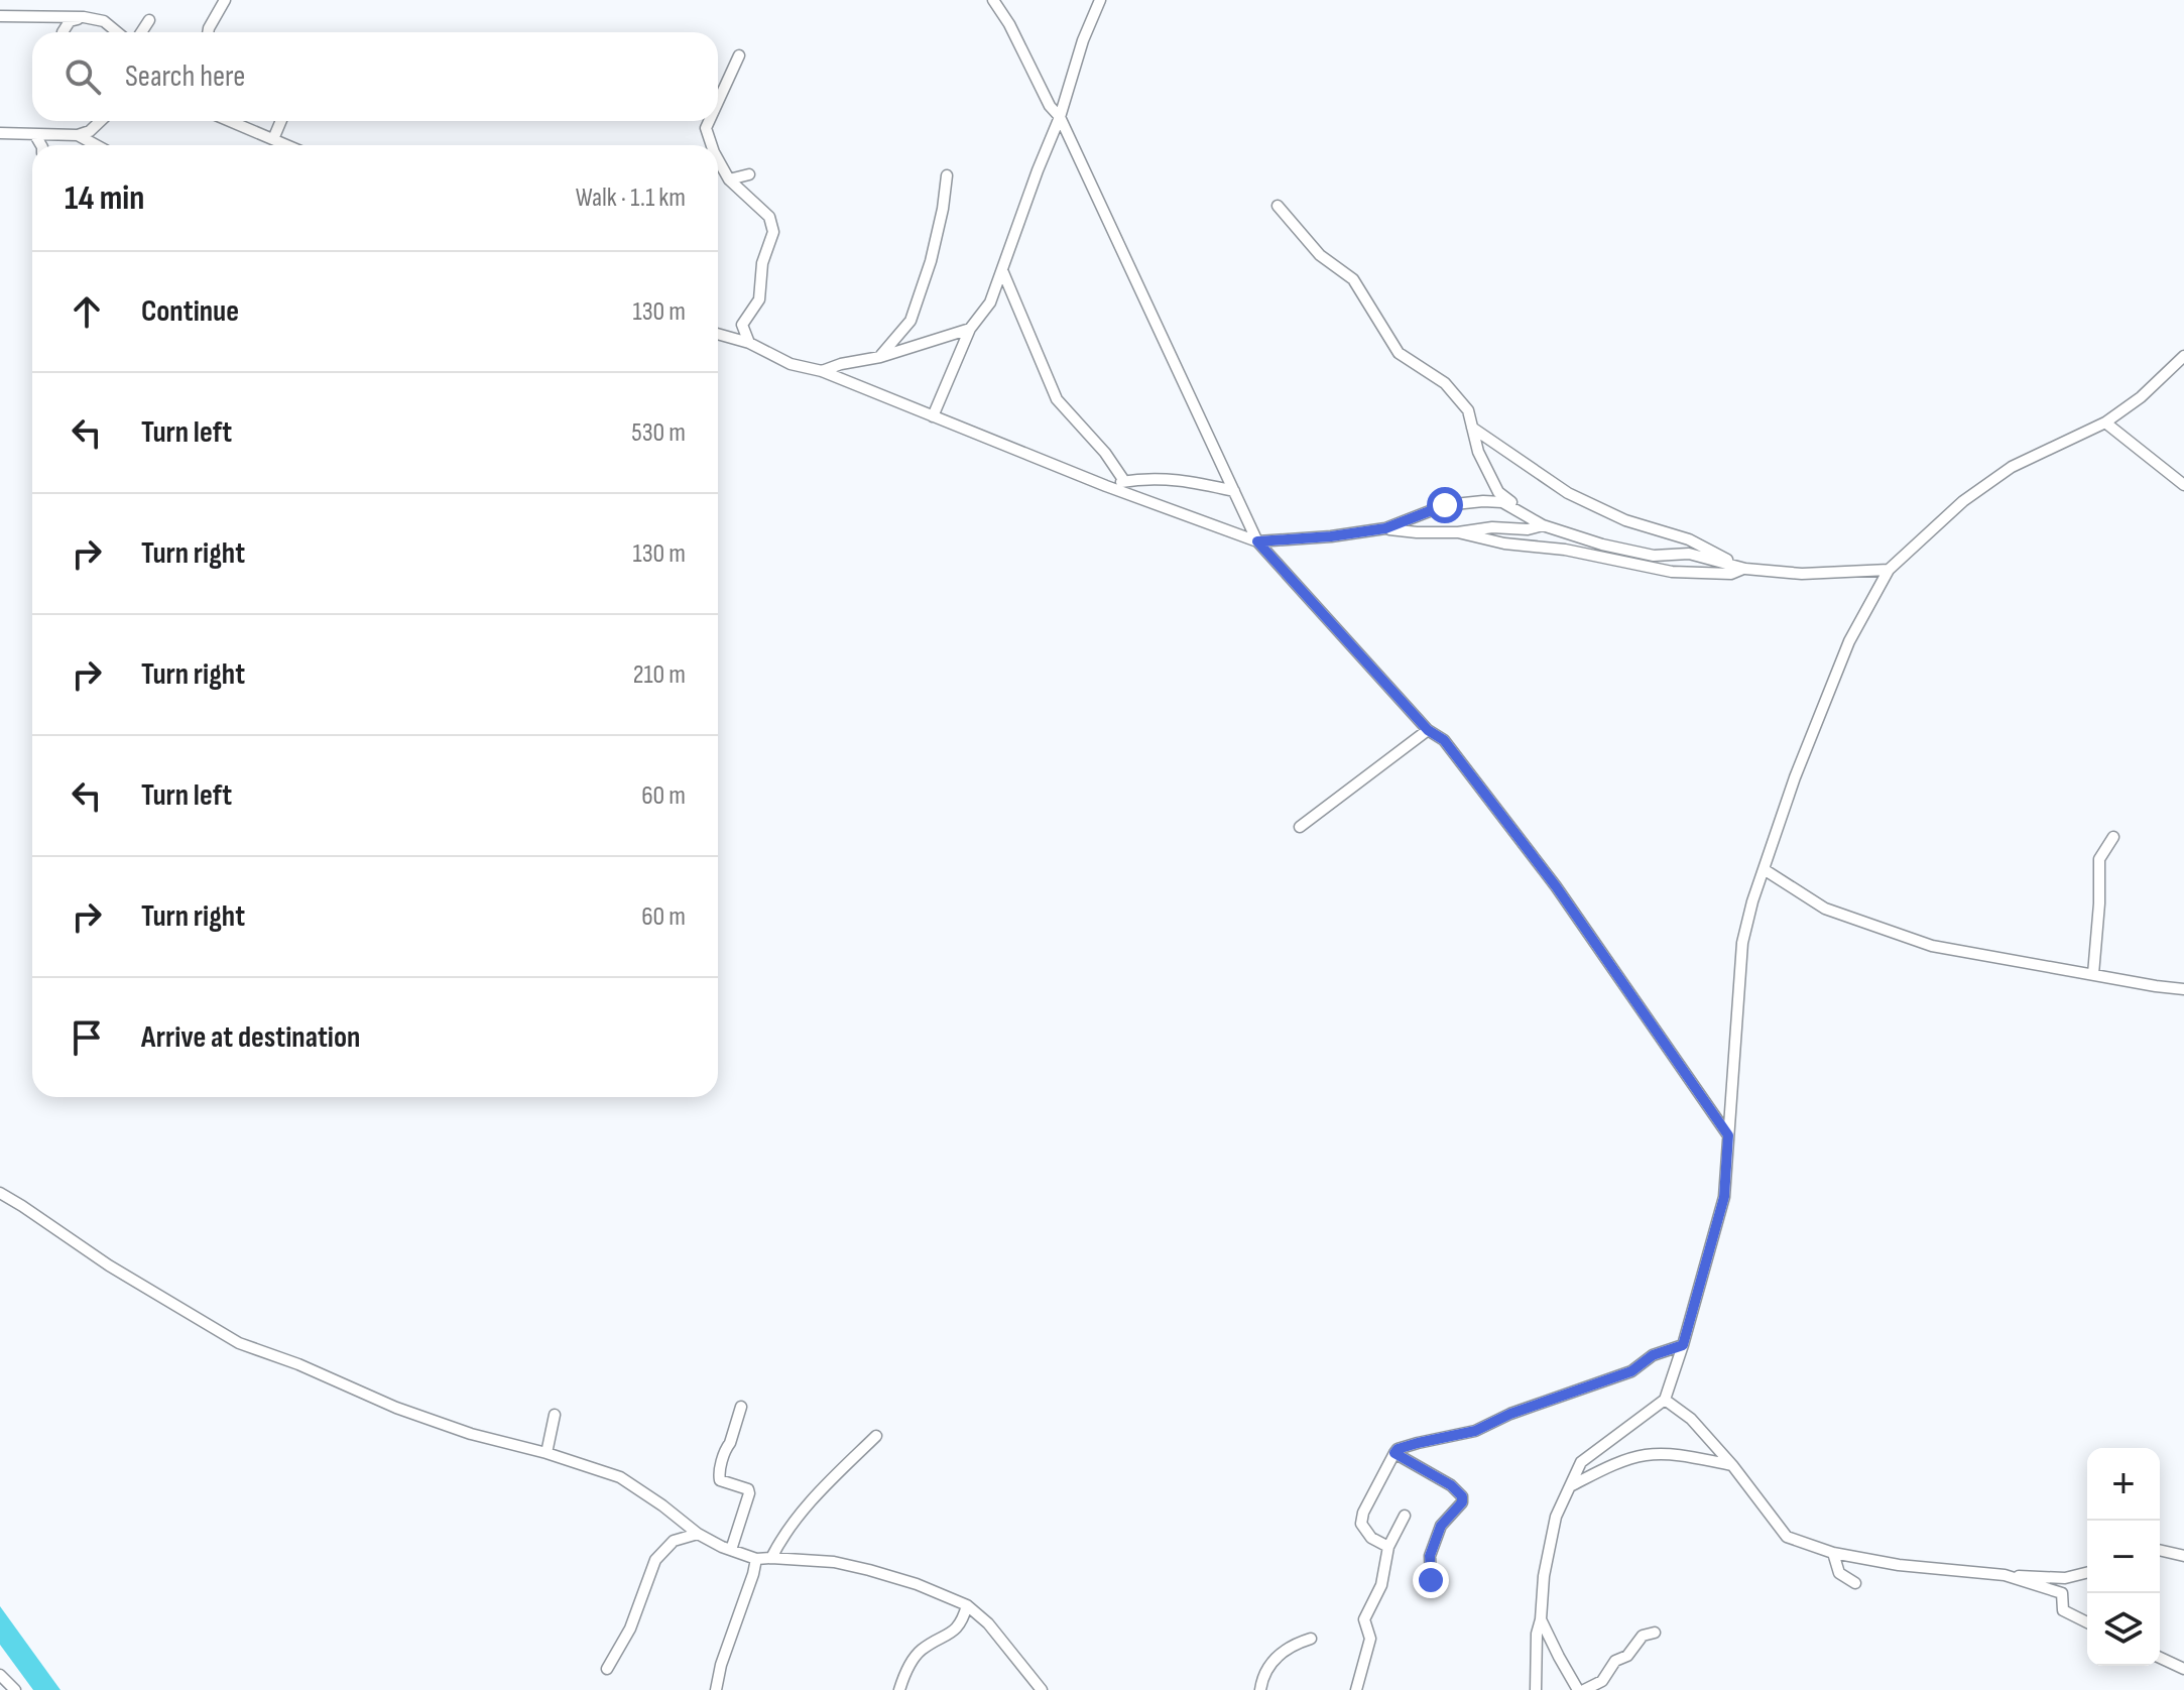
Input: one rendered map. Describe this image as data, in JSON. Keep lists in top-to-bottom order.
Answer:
{
  "page": {
    "search": "Search here",
    "heading": ["14 min", "Walk · 1.1 km"],
    "list": [
      ["Continue", "130 m"],
      ["Turn left", "530 m"],
      ["Turn right", "130 m"],
      ["Turn right", "210 m"],
      ["Turn left", "60 m"],
      ["Turn right", "60 m"],
      "Arrive at destination"
    ],
    "map_buttons": ["+", "−"]
  }
}
